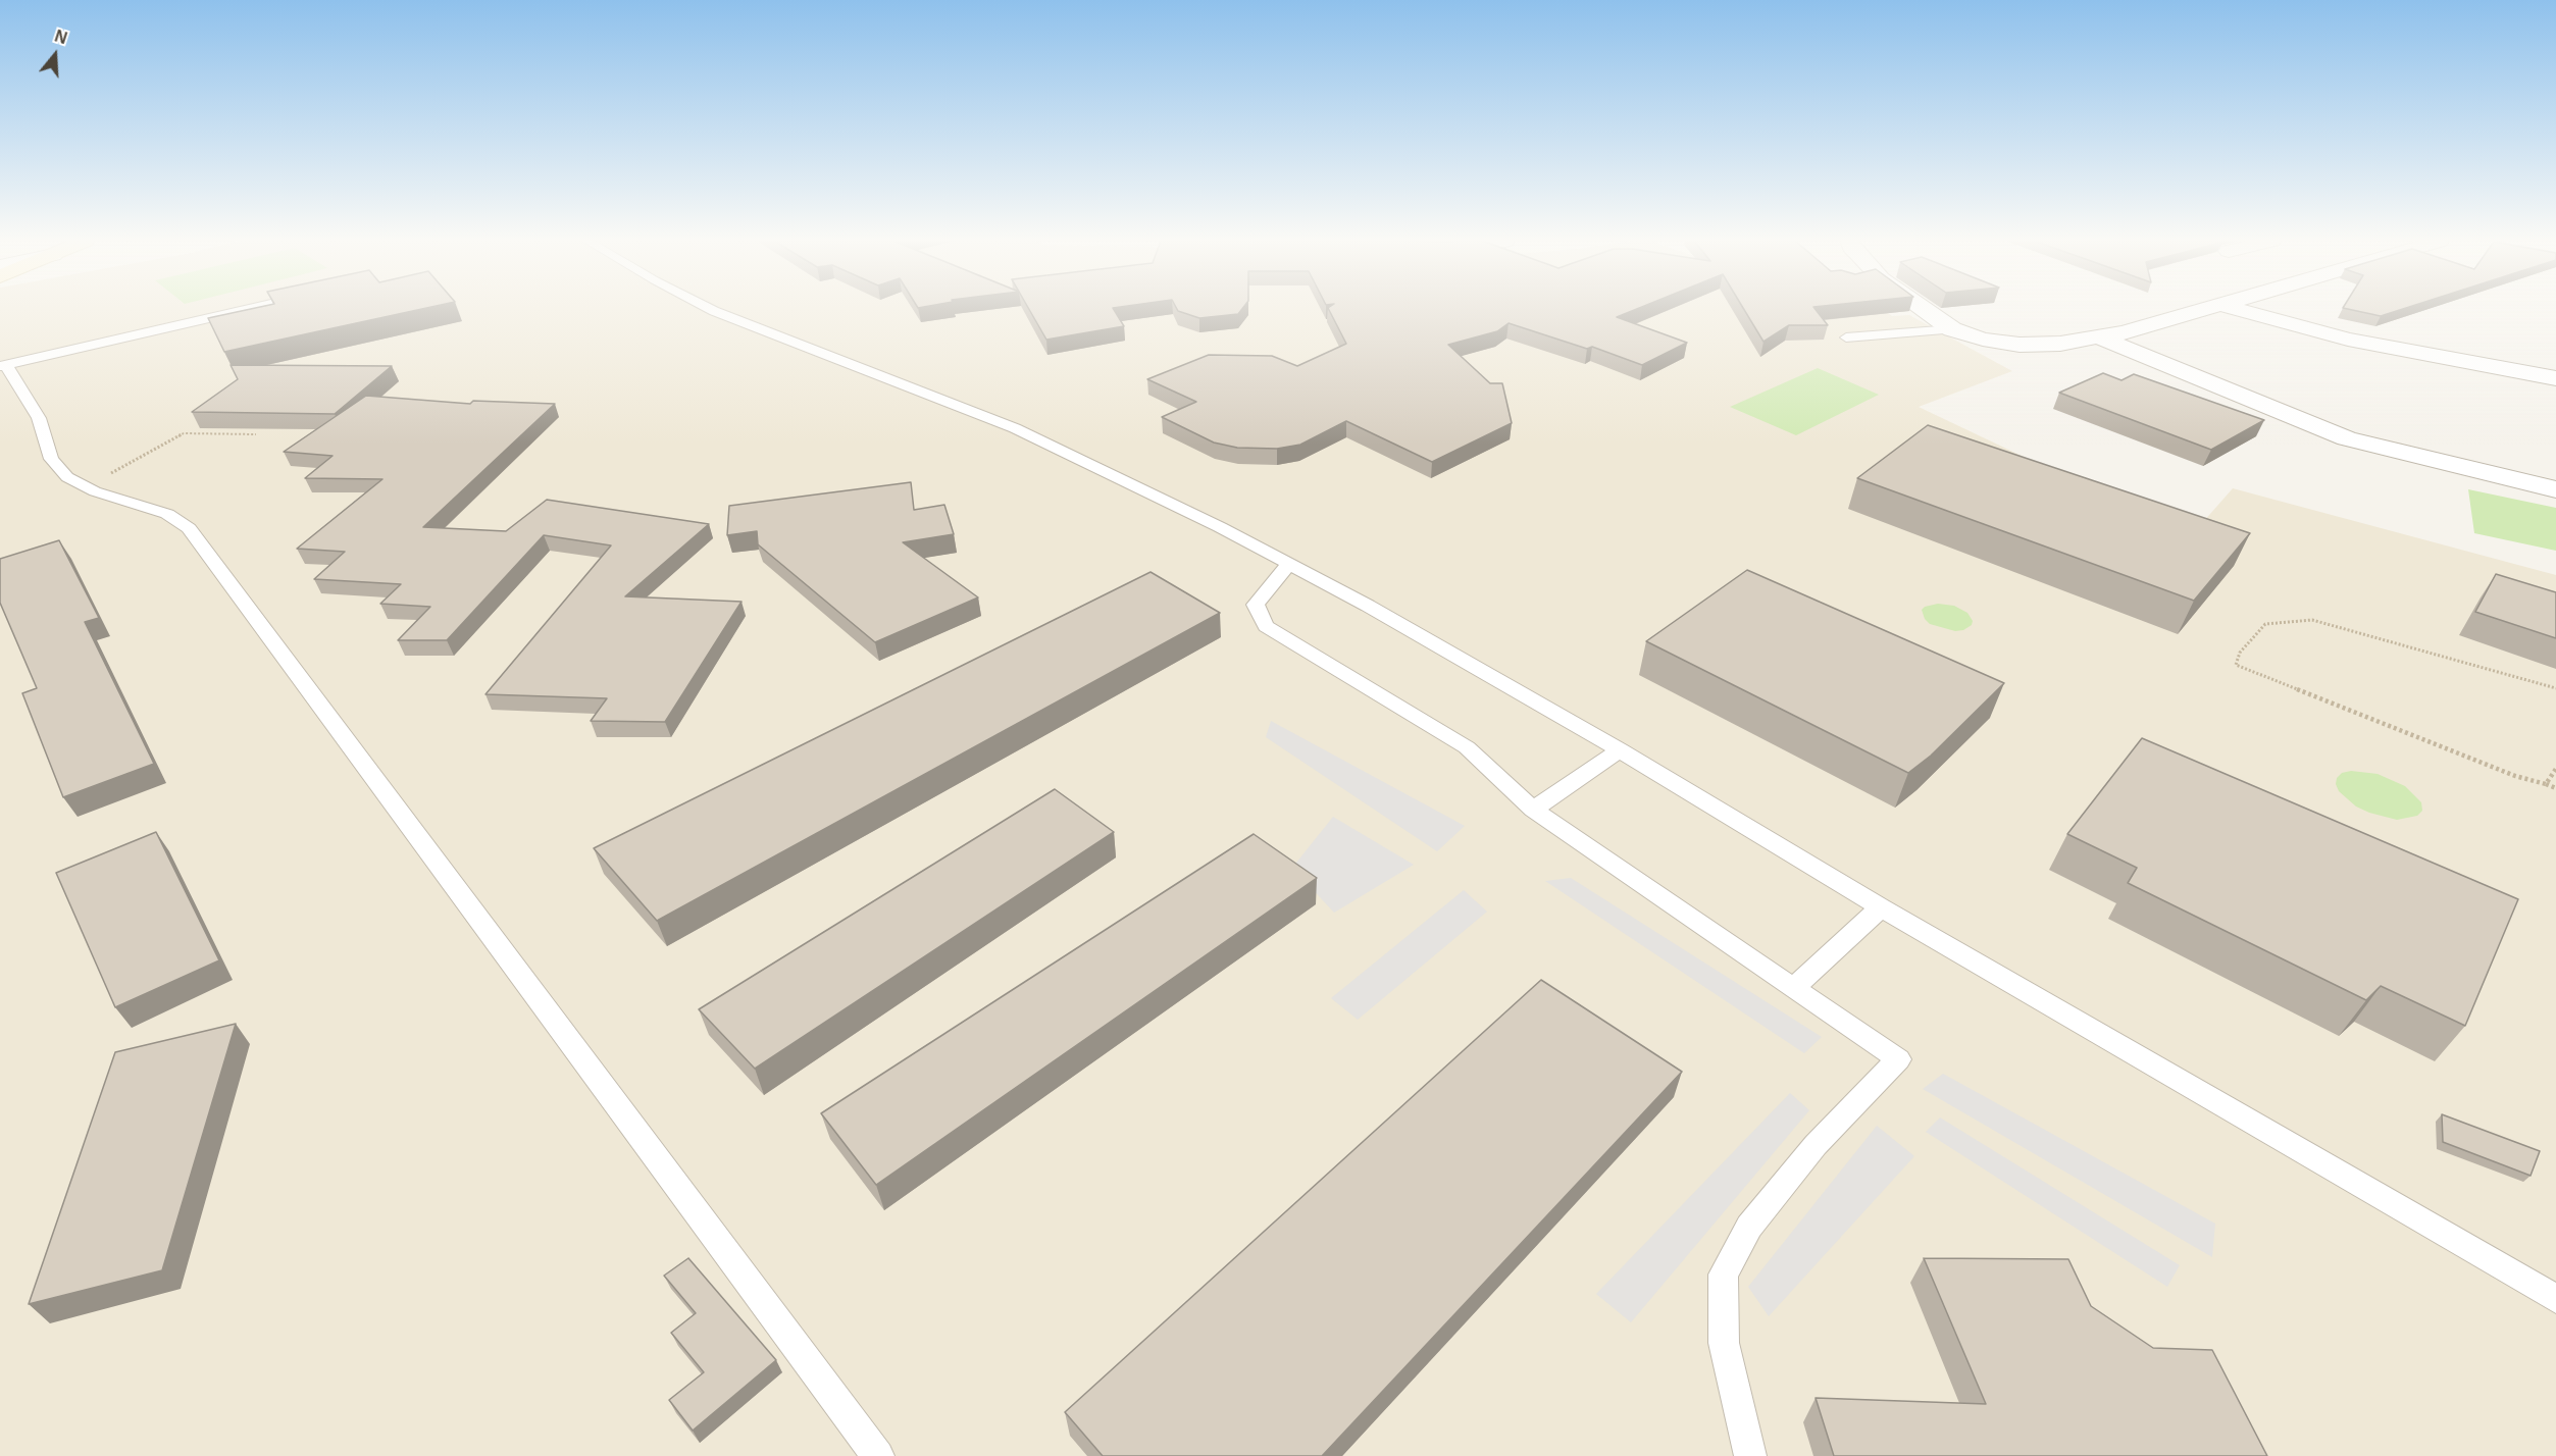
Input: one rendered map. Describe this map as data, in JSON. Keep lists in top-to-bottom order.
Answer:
{
  "north": "top"
}
